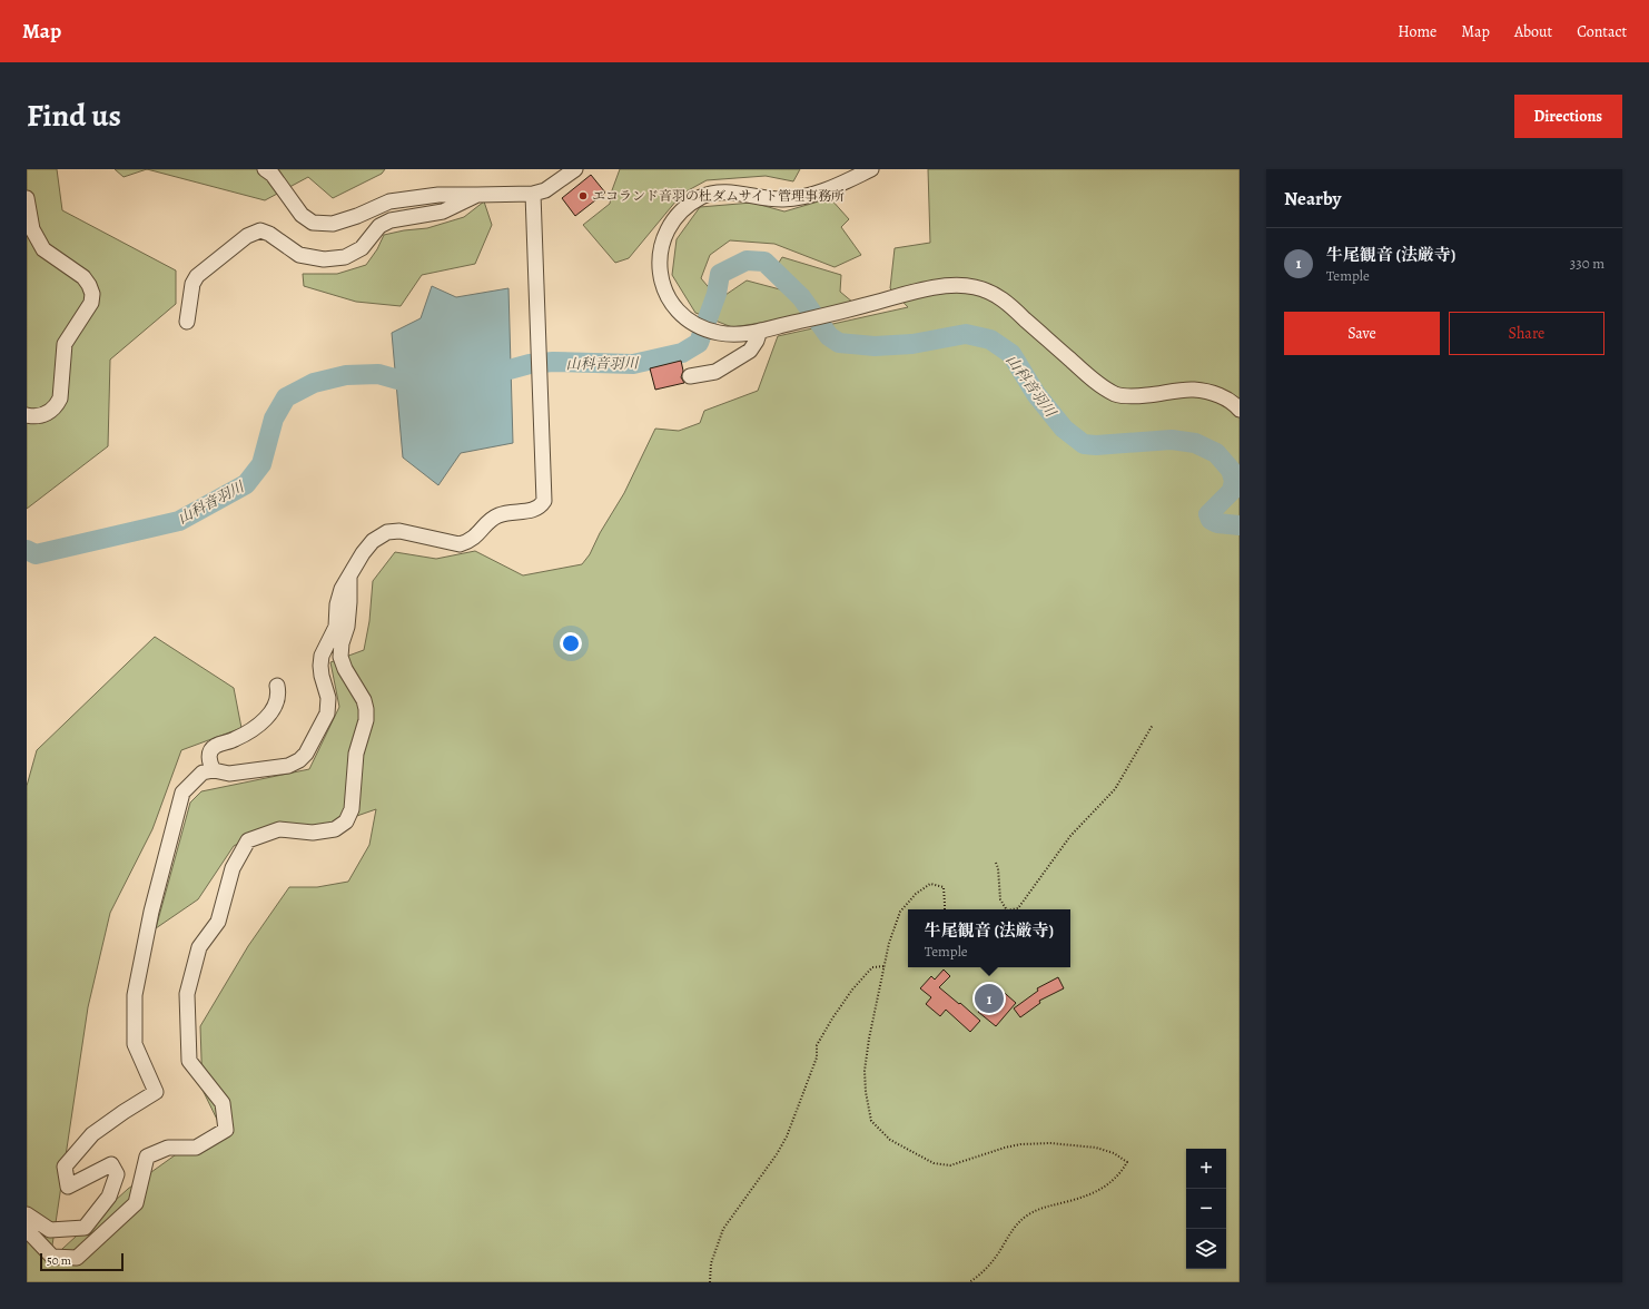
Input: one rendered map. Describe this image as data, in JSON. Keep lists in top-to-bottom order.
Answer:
{
  "water": ["山科音羽川"],
  "places": ["エコランド音羽の杜ダムサイト管理事務所"],
  "scale_bar": "50 m",
  "page": {
    "header": "Map",
    "nav": [
      "Home",
      "Map",
      "About",
      "Contact"
    ],
    "title": "Find us",
    "buttons": [
      "Directions",
      ["Save", "Share"]
    ],
    "heading": "Nearby",
    "list": [
      {
        "mark": "1",
        "name": "牛尾観音 (法厳寺)",
        "note": "Temple",
        "value": "330 m"
      }
    ],
    "popup": ["牛尾観音 (法厳寺)", "Temple"],
    "pins": "1",
    "map_buttons": ["+", "−"],
    "scale": "50 m"
  }
}
